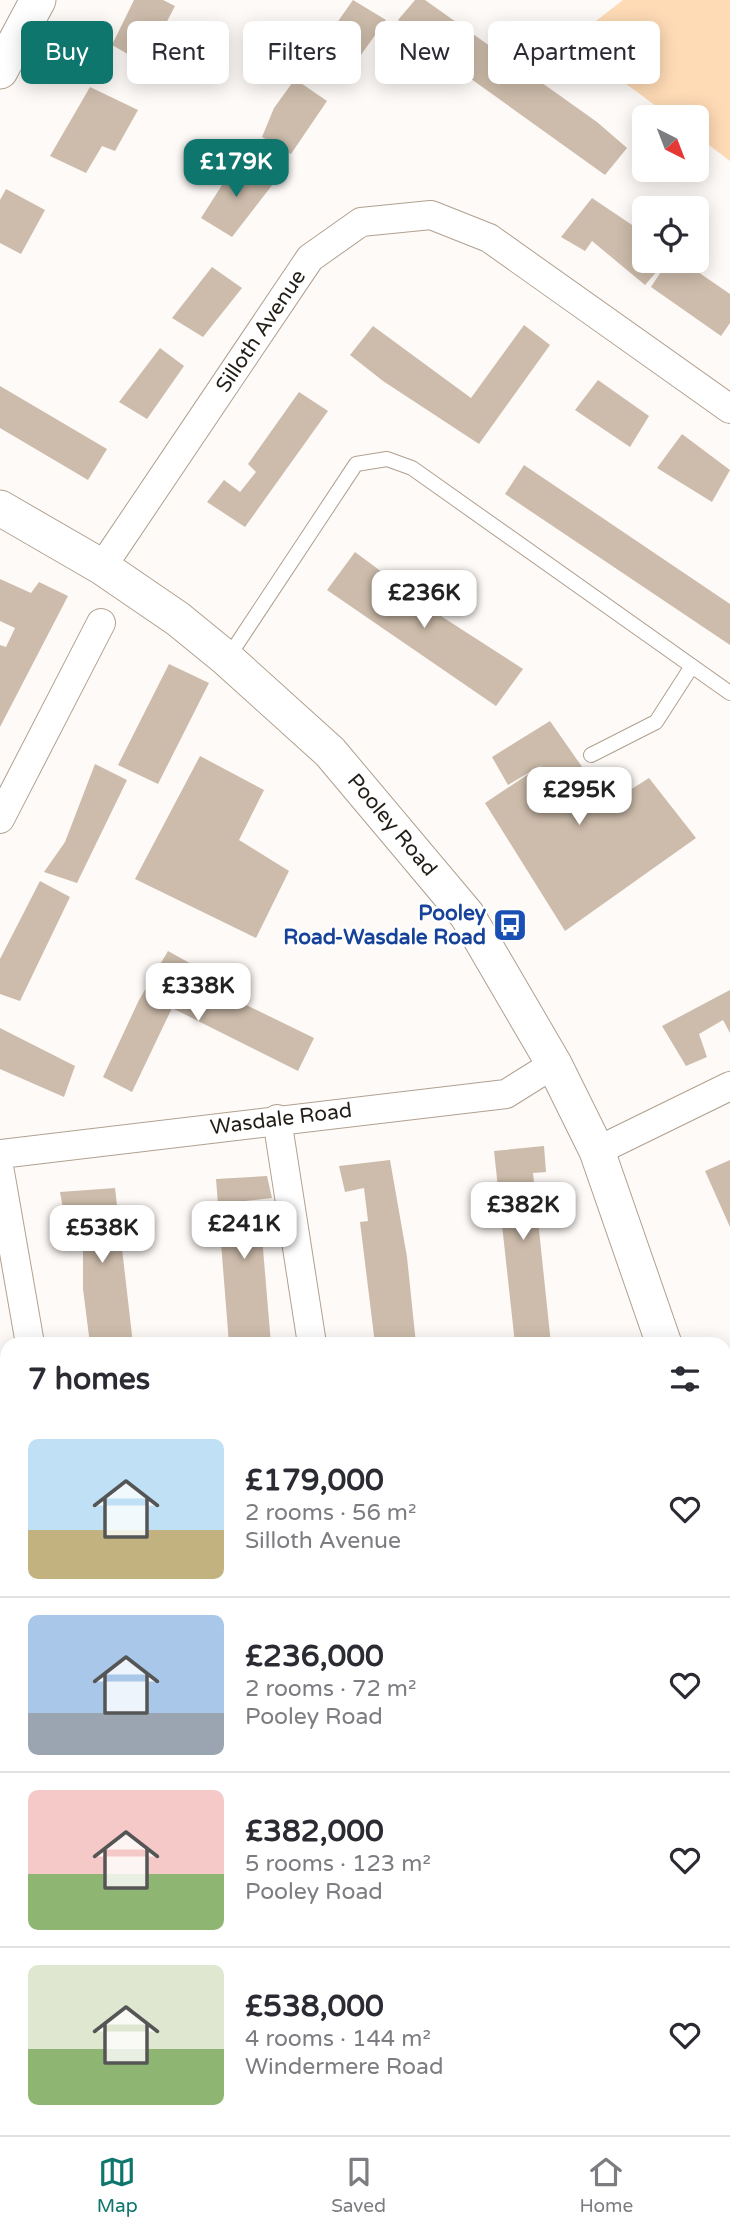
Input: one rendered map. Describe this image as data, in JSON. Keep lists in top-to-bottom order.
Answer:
{
  "streets": {
    "street": ["Silloth Avenue", "Pooley Road", "Wasdale Road"]
  },
  "crossings": [
    ["Silloth Avenue", "Pooley Road"],
    ["Pooley Road", "Wasdale Road"]
  ],
  "places": {
    "bus stop": ["Pooley Road-Wasdale Road"]
  },
  "north": "bottom right",
  "page": {
    "chip": [
      "Buy",
      "Rent",
      "Filters",
      "New",
      "Apartment"
    ],
    "price": [
      "£179K",
      "£236K",
      "£295K",
      "£338K",
      "£382K",
      "£241K",
      "£538K"
    ],
    "heading": "7 homes",
    "list": [
      {
        "name": "£179,000",
        "note": "2 rooms · 56 m² · Silloth Avenue"
      },
      {
        "name": "£236,000",
        "note": "2 rooms · 72 m² · Pooley Road"
      },
      {
        "name": "£382,000",
        "note": "5 rooms · 123 m² · Pooley Road"
      },
      {
        "name": "£538,000",
        "note": "4 rooms · 144 m² · Windermere Road"
      }
    ],
    "tabs": ["Map", "Saved", "Home"]
  }
}
